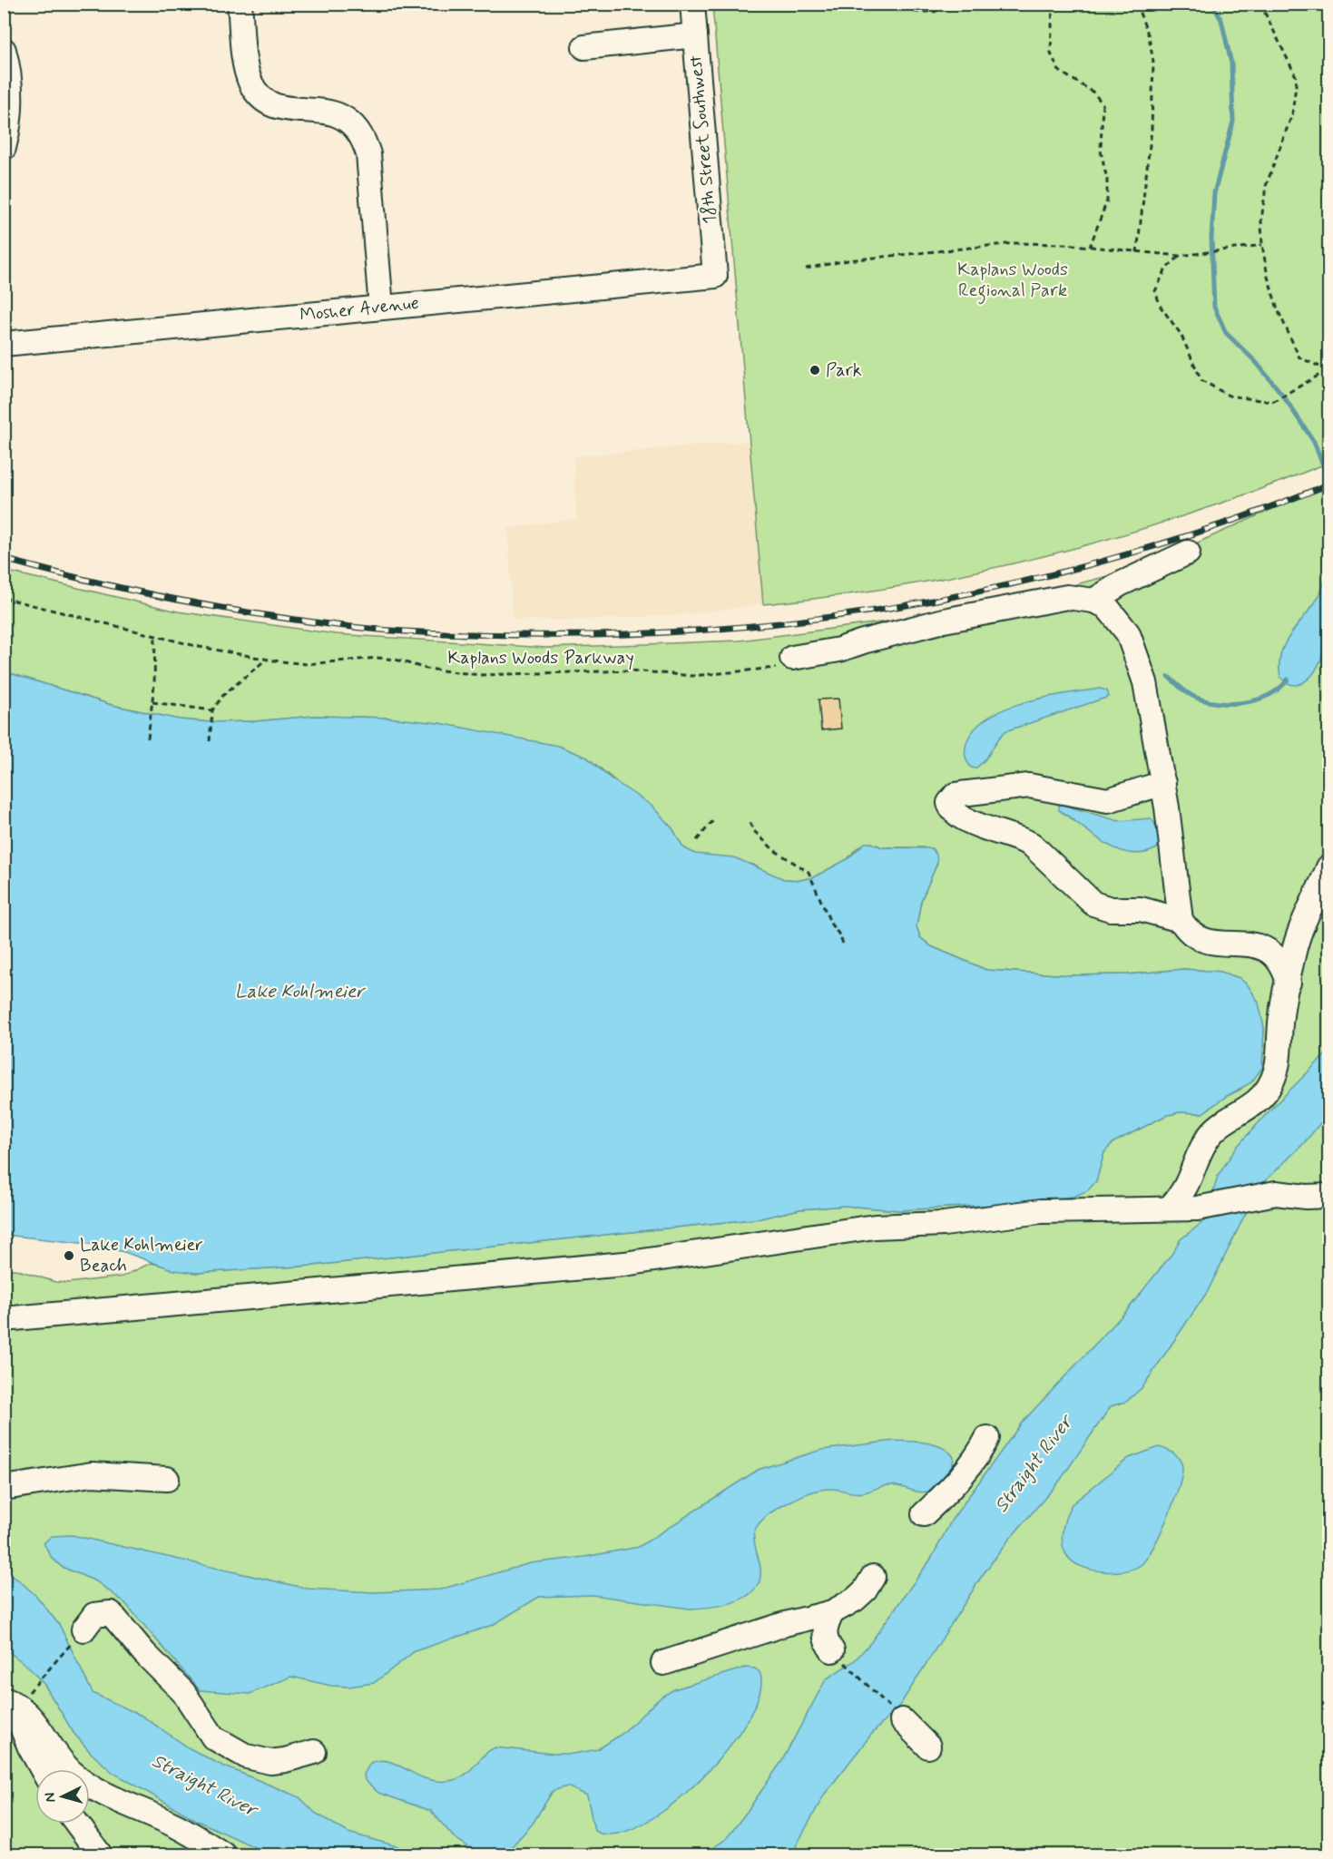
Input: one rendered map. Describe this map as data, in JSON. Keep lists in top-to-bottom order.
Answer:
{
  "streets": {
    "street": ["18th Street Southwest", "Mosher Avenue"],
    "path": ["Kaplans Woods Parkway"]
  },
  "crossings": [
    ["18th Street Southwest", "Mosher Avenue"]
  ],
  "water": ["Lake Kohlmeier", "Straight River"],
  "parks": ["Kaplans Woods Regional Park"],
  "places": ["Park", "Lake Kohlmeier Beach"],
  "north": "left"
}
